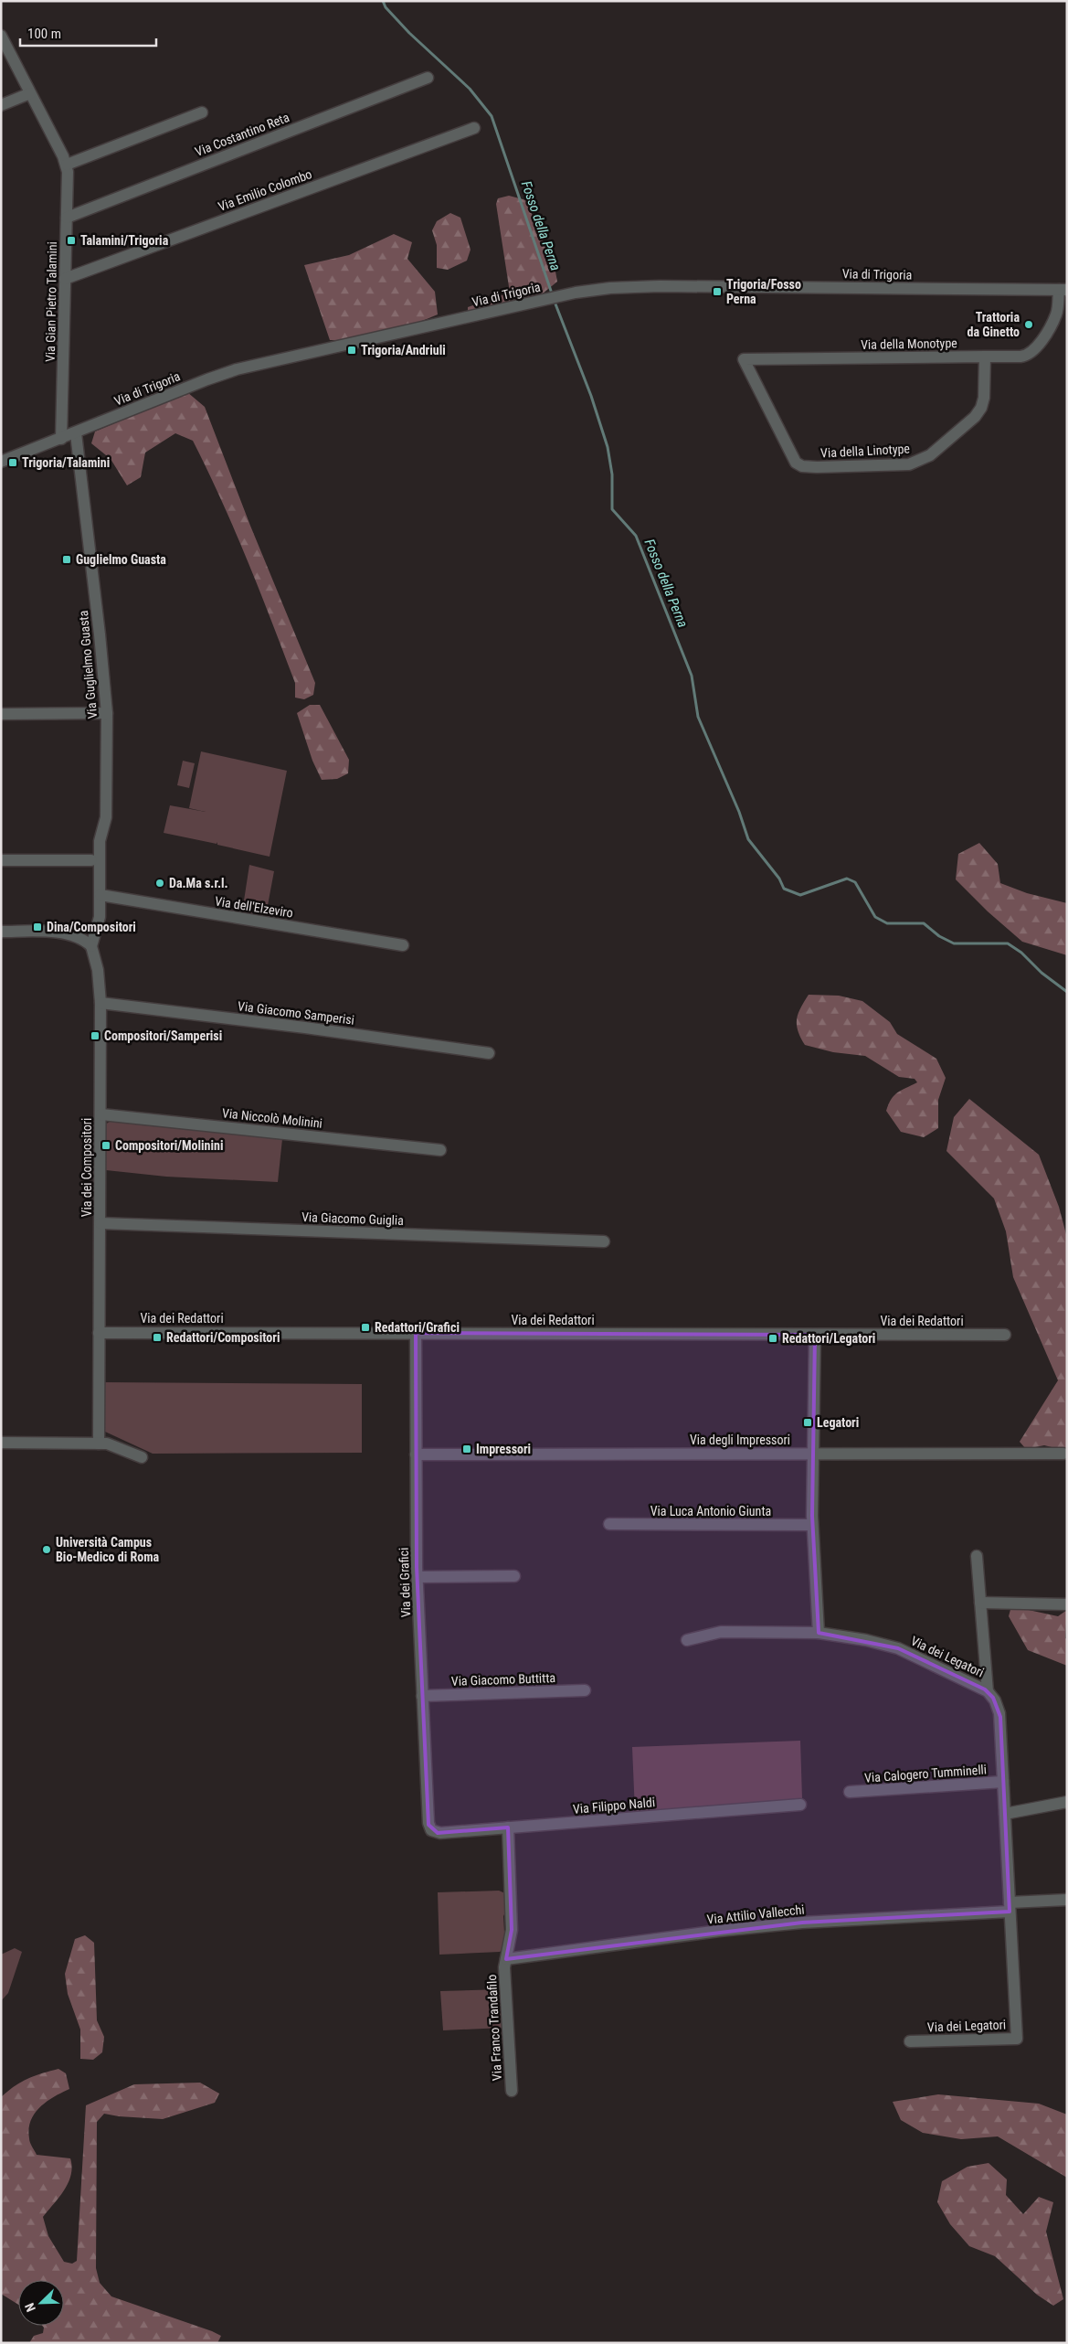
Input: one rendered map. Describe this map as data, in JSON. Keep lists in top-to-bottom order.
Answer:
{
  "streets": {
    "street": [
      "Via Costantino Reta",
      "Via Emilio Colombo",
      "Via di Trigoria",
      "Via Gian Pietro Talamini",
      "Via della Monotype",
      "Via della Linotype",
      "Via Guglielmo Guasta",
      "Via dell'Elzeviro",
      "Via Giacomo Samperisi",
      "Via Niccolò Molinini",
      "Via dei Compositori",
      "Via Giacomo Guiglia",
      "Via dei Redattori",
      "Via degli Impressori",
      "Via Luca Antonio Giunta",
      "Via dei Grafici",
      "Via dei Legatori",
      "Via Giacomo Buttitta",
      "Via Calogero Tumminelli",
      "Via Filippo Naldi",
      "Via Attilio Vallecchi",
      "Via Franco Trandafilo"
    ]
  },
  "crossings": [
    ["Via Costantino Reta", "Via Gian Pietro Talamini"],
    ["Via Emilio Colombo", "Via Gian Pietro Talamini"],
    ["Via di Trigoria", "Via Gian Pietro Talamini"],
    ["Via di Trigoria", "Via della Monotype"],
    ["Via di Trigoria", "Via Guglielmo Guasta"],
    ["Via della Monotype", "Via della Linotype"],
    ["Via Guglielmo Guasta", "Via dell'Elzeviro"],
    ["Via Giacomo Samperisi", "Via dei Compositori"],
    ["Via Niccolò Molinini", "Via dei Compositori"],
    ["Via dei Compositori", "Via Giacomo Guiglia"],
    ["Via dei Compositori", "Via dei Redattori"],
    ["Via dei Redattori", "Via dei Grafici"],
    ["Via degli Impressori", "Via dei Grafici"],
    ["Via dei Grafici", "Via Giacomo Buttitta"],
    ["Via dei Grafici", "Via Filippo Naldi"],
    ["Via dei Legatori", "Via Calogero Tumminelli"],
    ["Via dei Legatori", "Via Attilio Vallecchi"],
    ["Via Filippo Naldi", "Via Franco Trandafilo"],
    ["Via Attilio Vallecchi", "Via Franco Trandafilo"]
  ],
  "water": ["Fosso della Perna"],
  "places": {
    "transit": [
      "Talamini/Trigoria",
      "Trigoria/Fosso Perna",
      "Trigoria/Andriuli",
      "Trigoria/Talamini",
      "Guglielmo Guasta",
      "Dina/Compositori",
      "Compositori/Samperisi",
      "Compositori/Molinini",
      "Redattori/Grafici",
      "Redattori/Compositori",
      "Redattori/Legatori",
      "Legatori",
      "Impressori"
    ],
    "other": ["Trattoria da Ginetto", "Da.Ma s.r.l.", "Università Campus Bio-Medico di Roma"]
  },
  "scale_bar": "100 m",
  "north": "bottom left"
}
